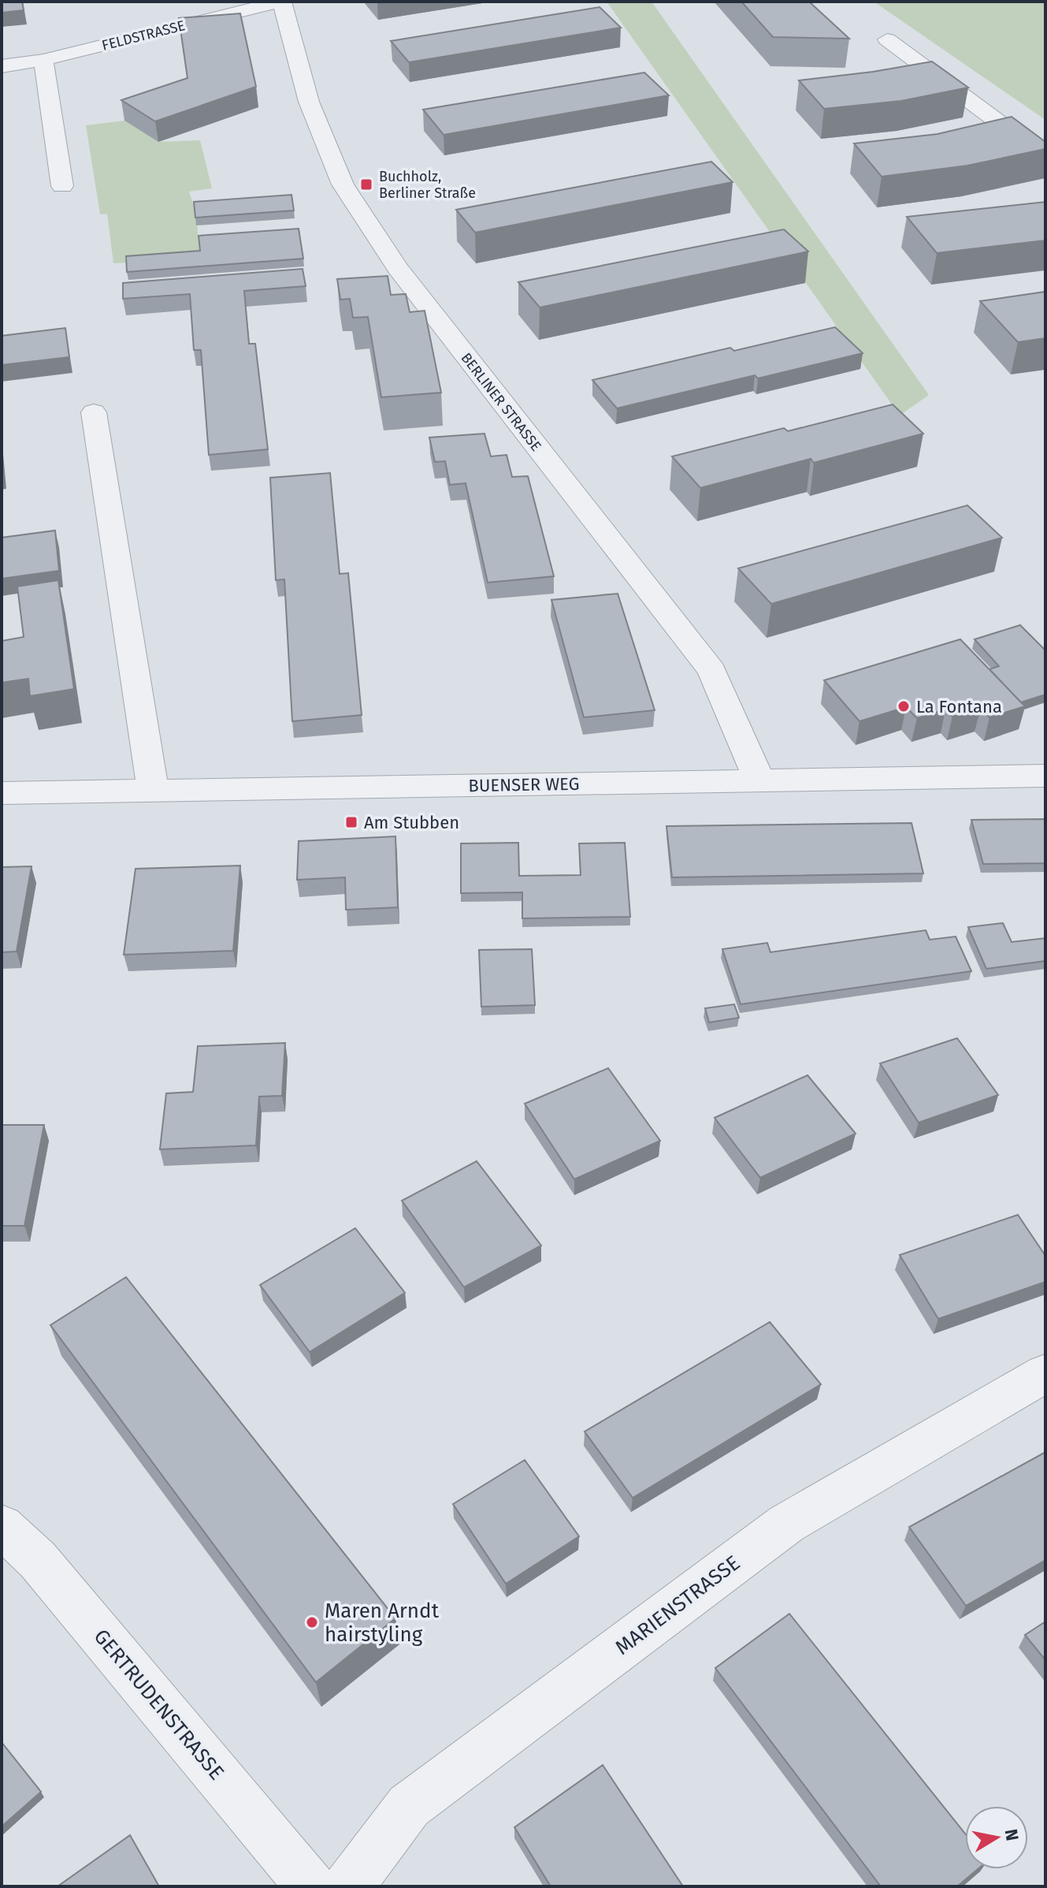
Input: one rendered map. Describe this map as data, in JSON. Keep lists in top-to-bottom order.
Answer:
{
  "streets": {
    "street": [
      "FELDSTRASSE",
      "BERLINER STRASSE",
      "BUENSER WEG",
      "MARIENSTRASSE",
      "GERTRUDENSTRASSE"
    ]
  },
  "crossings": [
    ["FELDSTRASSE", "BERLINER STRASSE"],
    ["BERLINER STRASSE", "BUENSER WEG"]
  ],
  "places": {
    "transit": ["Buchholz, Berliner Straße", "Am Stubben"],
    "other": ["La Fontana", "Maren Arndt hairstyling"]
  },
  "north": "right"
}
